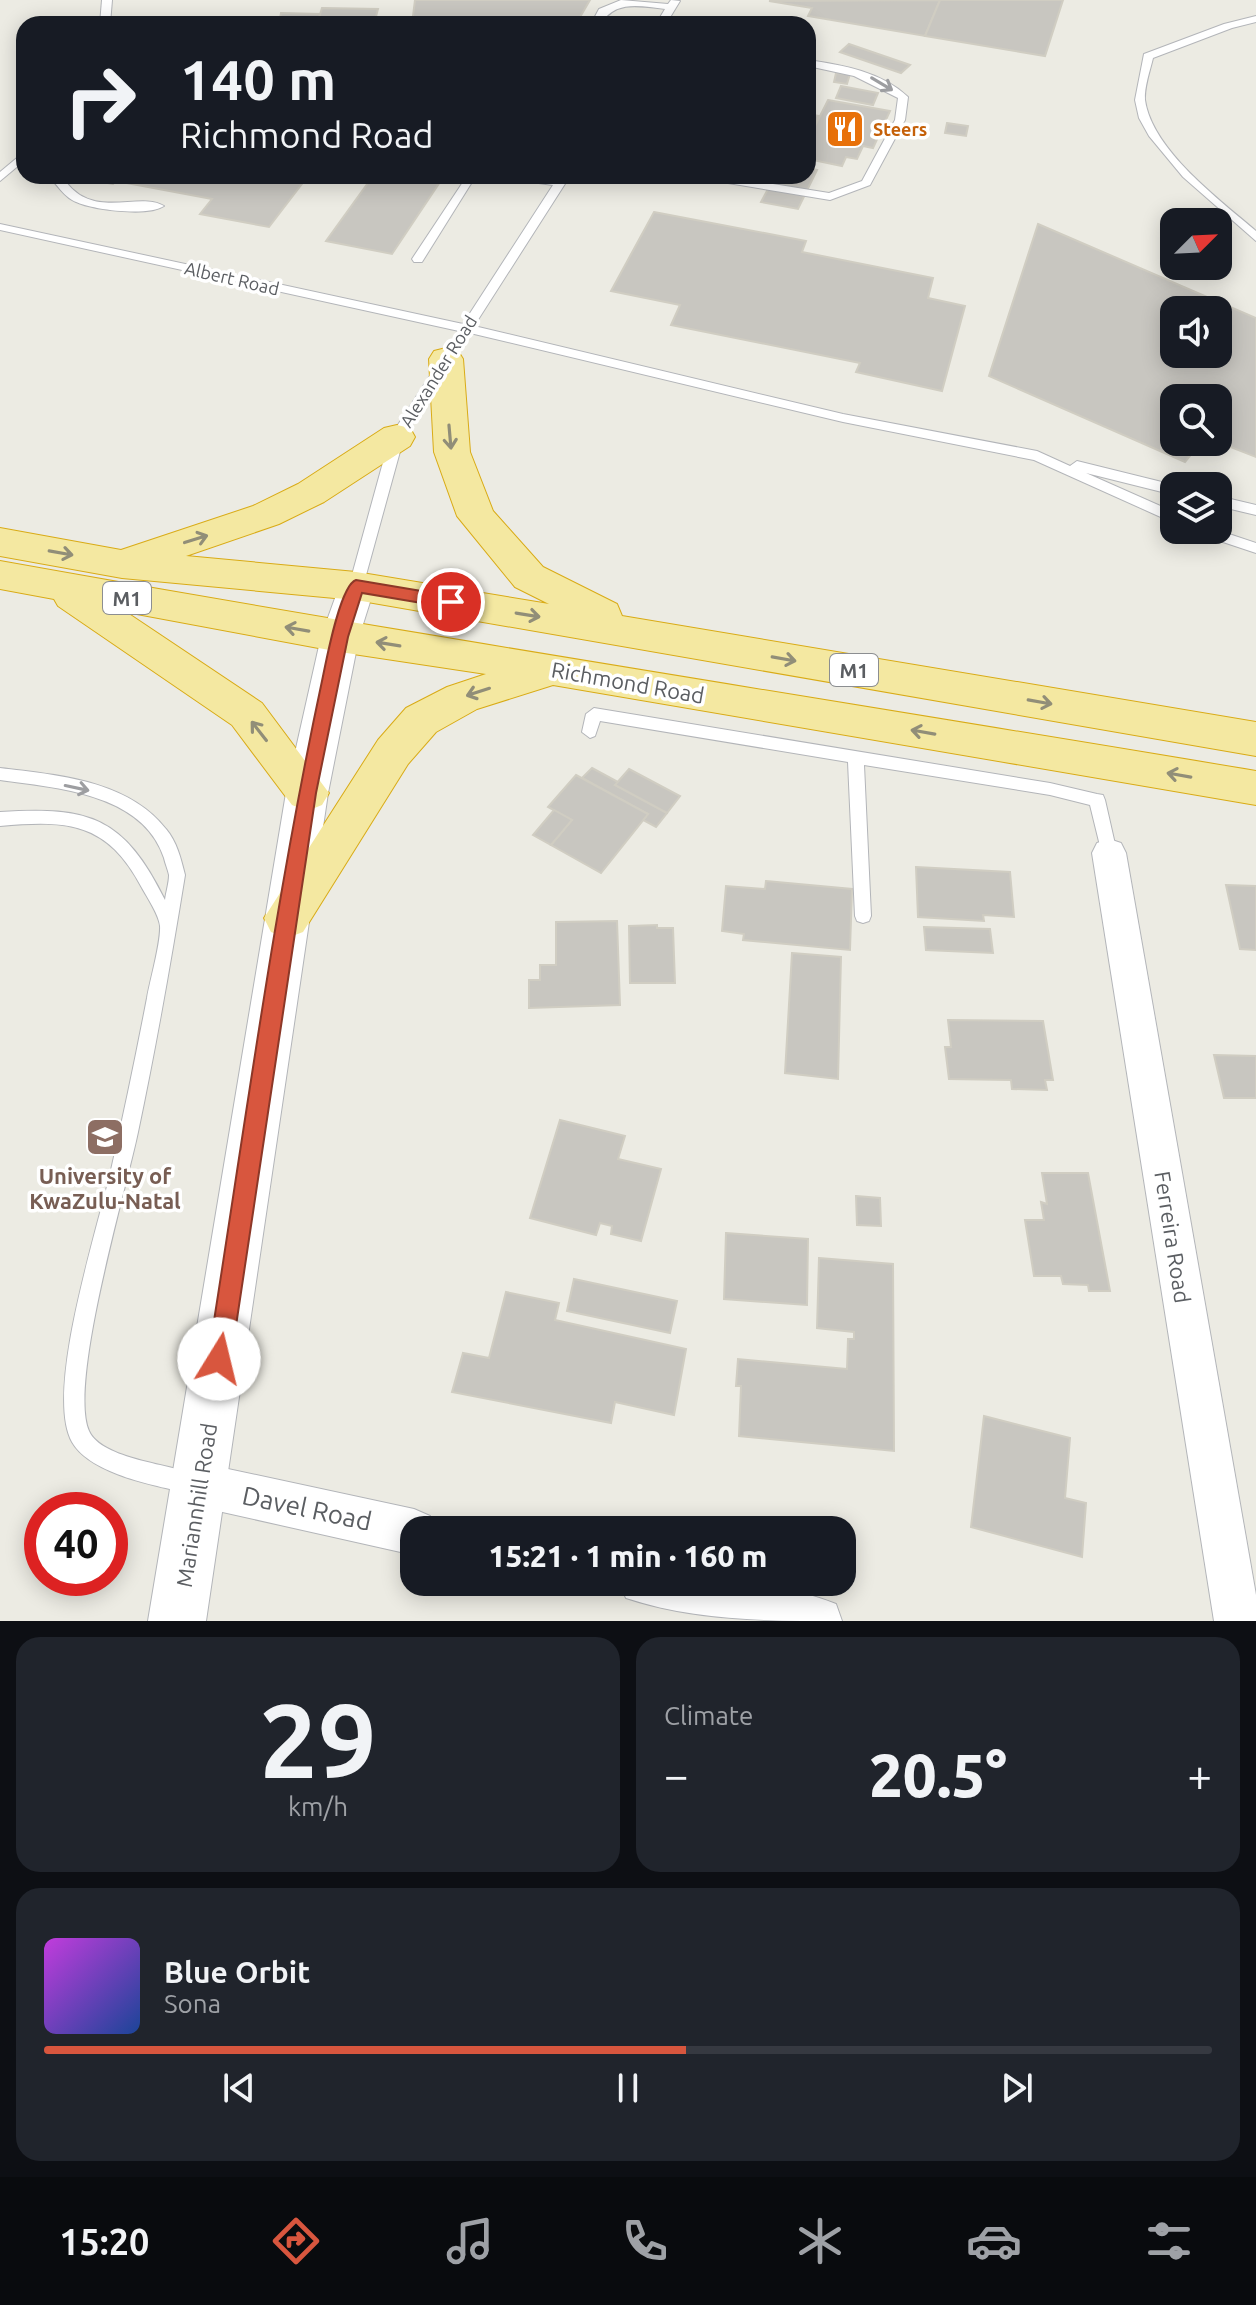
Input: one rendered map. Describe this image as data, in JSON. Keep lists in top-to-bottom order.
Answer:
{
  "streets": {
    "highway": ["M1", "Richmond Road"],
    "street": ["Ferreira Road", "Mariannhill Road", "Davel Road"],
    "lane": ["Albert Road", "Alexander Road"]
  },
  "crossings": [
    ["Albert Road", "Alexander Road"],
    ["Alexander Road", "M1"],
    ["Alexander Road", "Mariannhill Road"],
    ["M1", "Mariannhill Road"],
    ["Richmond Road", "Mariannhill Road"],
    ["Mariannhill Road", "Davel Road"]
  ],
  "places": {
    "restaurant": ["Steers"],
    "school or university": ["University of KwaZulu-Natal"]
  },
  "north": "top right",
  "page": {
    "turn": ["140 m", "Richmond Road"],
    "limit": "40",
    "trip": "15:21 · 1 min · 160 m",
    "tile": [
      ["29", "km/h"],
      "Climate"
    ],
    "heat": ["−", "20.5°", "+"],
    "song": ["Blue Orbit", "Sona"],
    "tabs": "15:20"
  }
}
